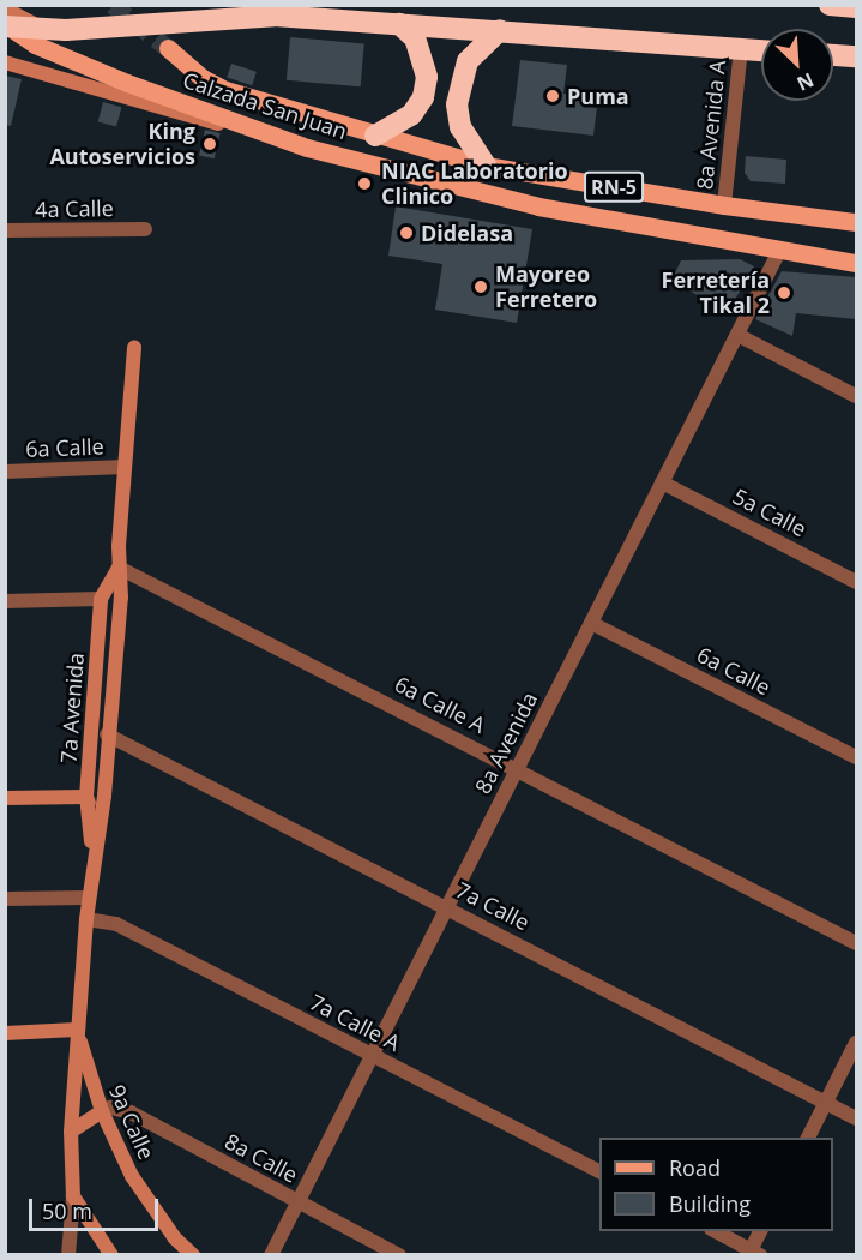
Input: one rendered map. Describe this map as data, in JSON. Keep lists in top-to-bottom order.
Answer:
{
  "streets": {
    "main road": [
      "Calzada San Juan",
      "RN-5",
      "7a Avenida",
      "9a Calle"
    ],
    "street": [
      "8a Avenida A",
      "4a Calle",
      "6a Calle",
      "5a Calle",
      "6a Calle A",
      "8a Avenida",
      "7a Calle",
      "7a Calle A",
      "8a Calle"
    ]
  },
  "crossings": [
    ["Calzada San Juan", "8a Avenida A"],
    ["Calzada San Juan", "8a Avenida"],
    ["6a Calle", "7a Avenida"],
    ["6a Calle", "8a Avenida"],
    ["5a Calle", "8a Avenida"],
    ["6a Calle A", "7a Avenida"],
    ["6a Calle A", "8a Avenida"],
    ["7a Avenida", "7a Calle"],
    ["7a Avenida", "7a Calle A"],
    ["7a Avenida", "9a Calle"],
    ["8a Avenida", "7a Calle"],
    ["8a Avenida", "7a Calle A"],
    ["8a Avenida", "8a Calle"],
    ["9a Calle", "8a Calle"]
  ],
  "places": [
    "Puma",
    "King Autoservicios",
    "NIAC Laboratorio Clinico",
    "Didelasa",
    "Mayoreo Ferretero",
    "Ferretería Tikal 2"
  ],
  "legend": ["Road", "Building"],
  "scale_bar": "50 m",
  "north": "bottom right"
}
